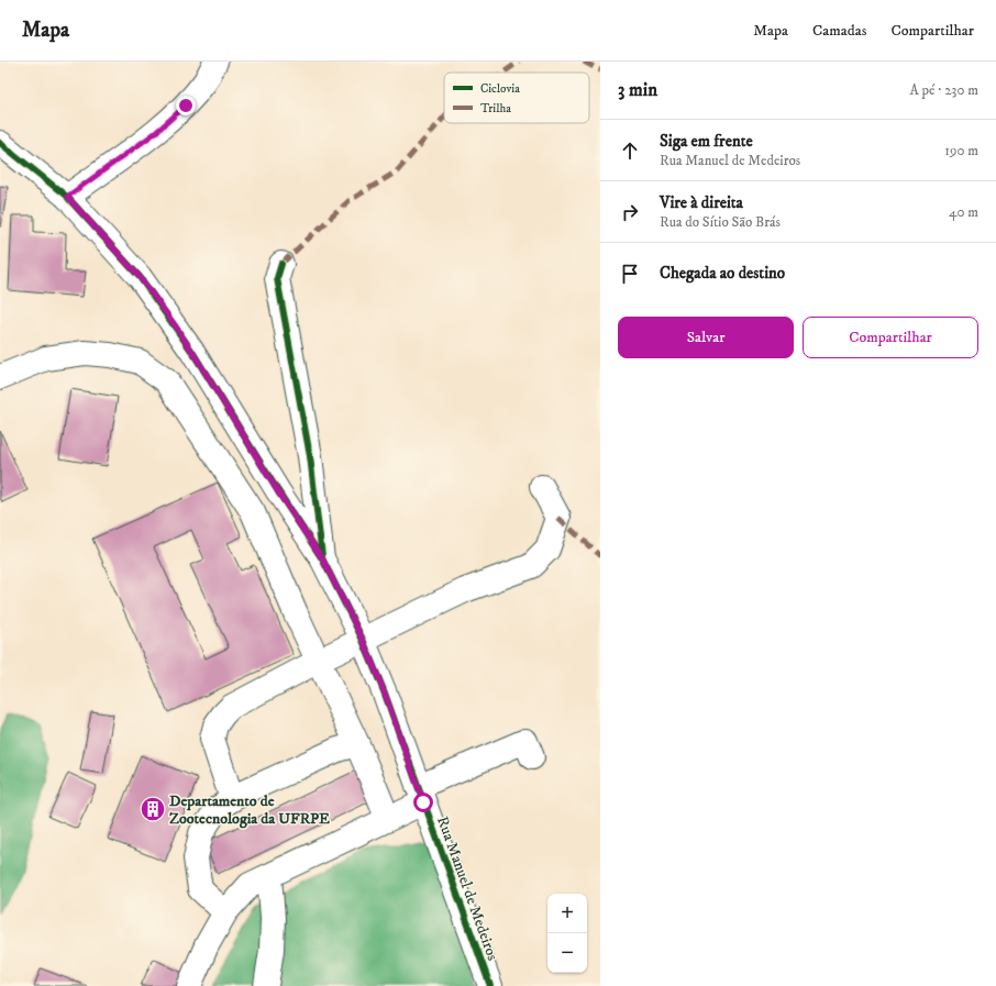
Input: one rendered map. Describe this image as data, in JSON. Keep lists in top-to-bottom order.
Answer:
{
  "streets": {
    "main road": ["Rua Manuel de Medeiros"]
  },
  "places": {
    "building": ["Departamento de Zootecnologia da UFRPE"]
  },
  "legend": ["Ciclovia", "Trilha"],
  "page": {
    "header": "Mapa",
    "nav": ["Mapa", "Camadas", "Compartilhar"],
    "heading": ["3 min", "A pé · 230 m"],
    "list": [
      ["Siga em frente", "Rua Manuel de Medeiros", "190 m"],
      ["Vire à direita", "Rua do Sítio São Brás", "40 m"],
      "Chegada ao destino"
    ],
    "buttons": ["Salvar", "Compartilhar"],
    "map_buttons": ["+", "−"]
  }
}
